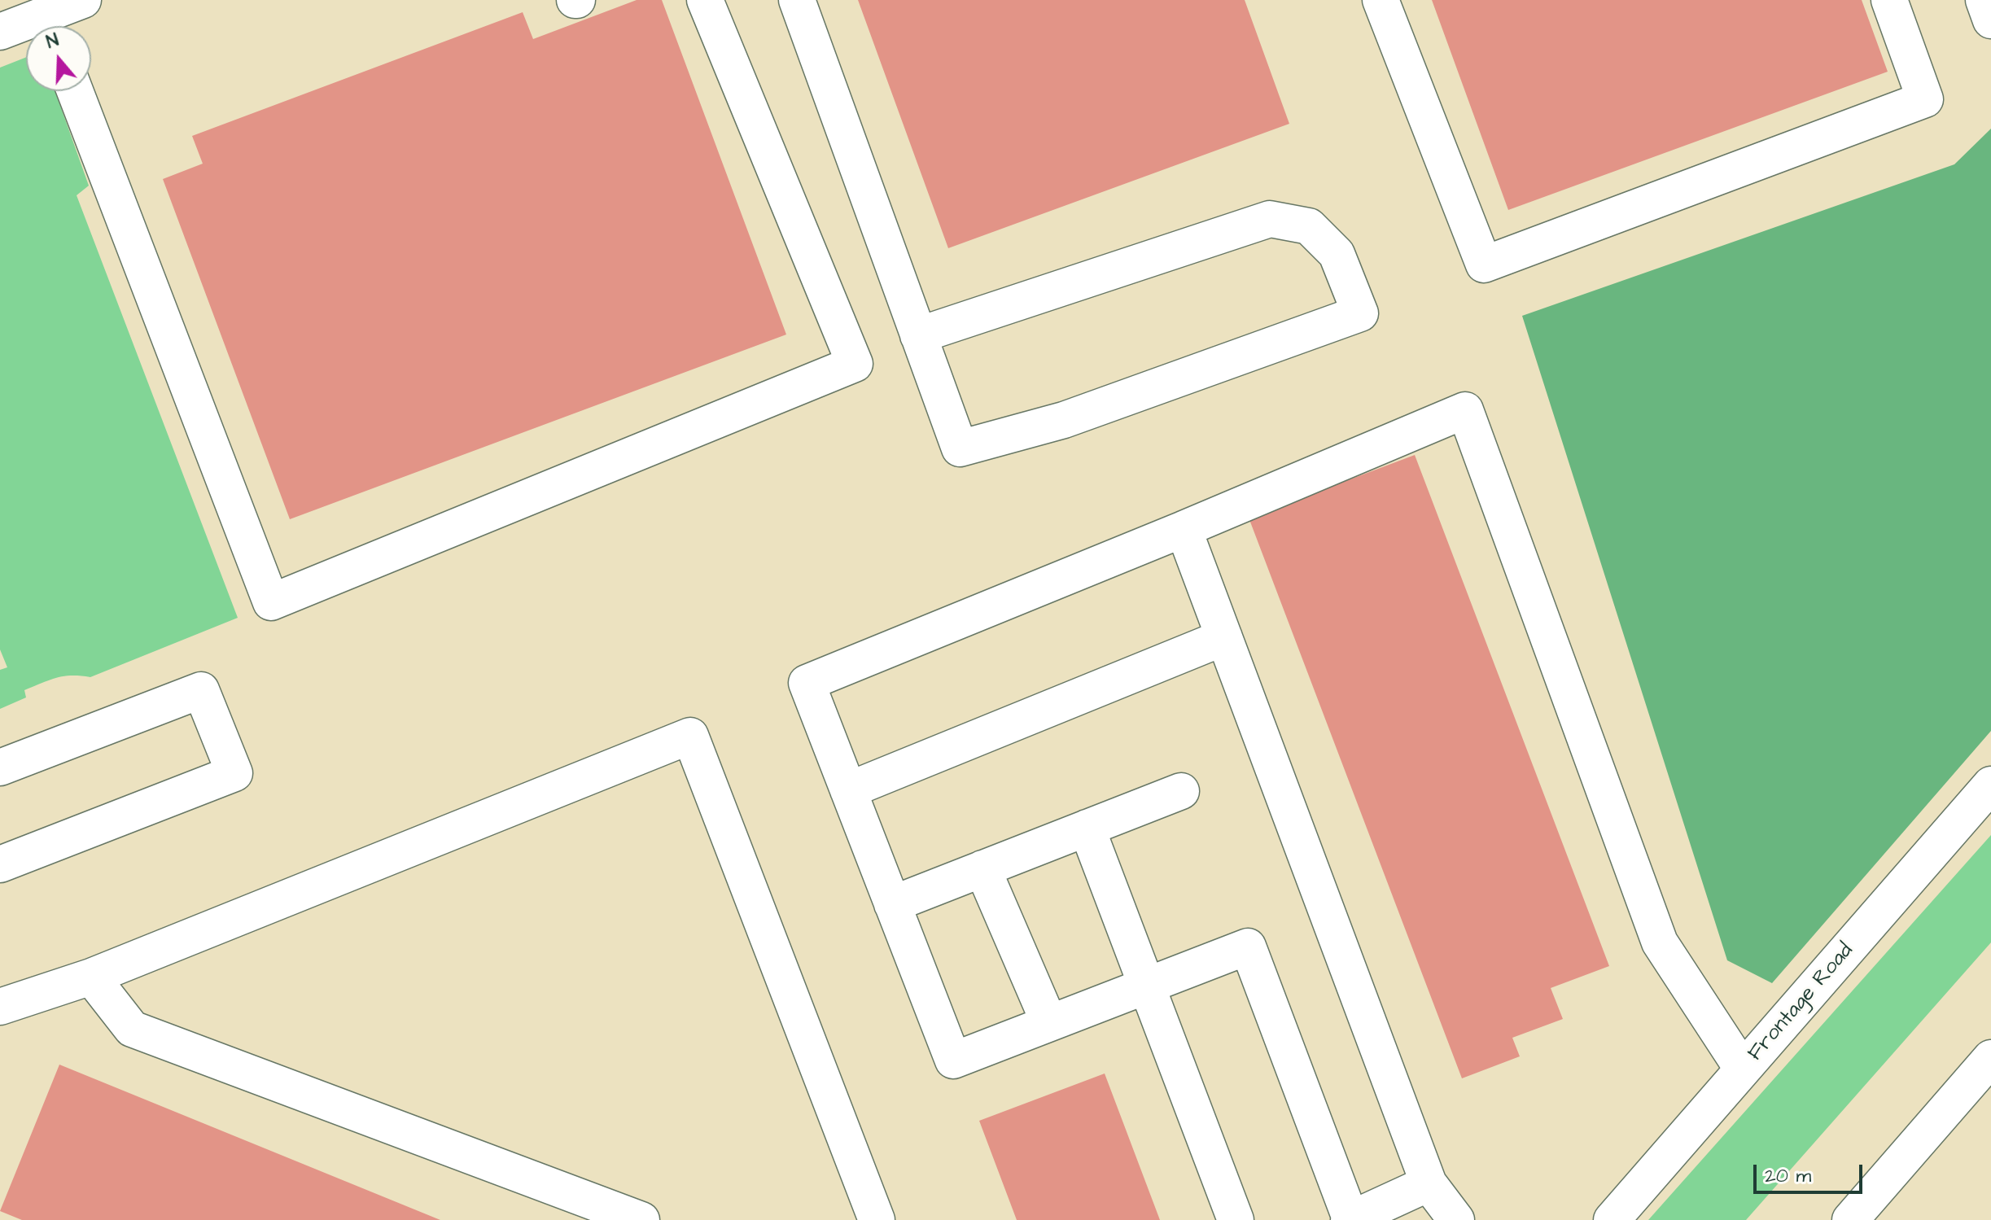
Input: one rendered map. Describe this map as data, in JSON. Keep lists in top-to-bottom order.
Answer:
{
  "streets": {
    "main road": ["Frontage Road"]
  },
  "scale_bar": "20 m",
  "north": "top"
}
